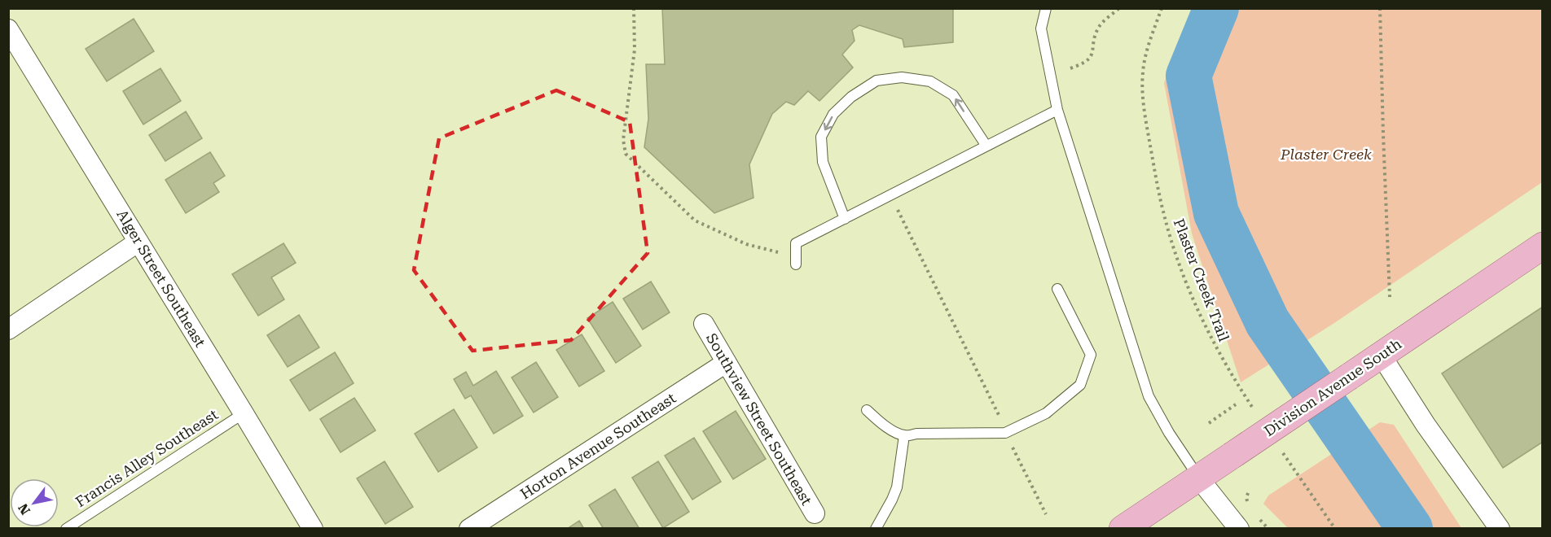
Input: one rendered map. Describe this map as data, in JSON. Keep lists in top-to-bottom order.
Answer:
{
  "streets": {
    "main road": ["Division Avenue South"],
    "street": ["Alger Street Southeast", "Southview Street Southeast", "Horton Avenue Southeast"],
    "lane": ["Francis Alley Southeast"],
    "path": ["Plaster Creek Trail"]
  },
  "crossings": [
    ["Alger Street Southeast", "Francis Alley Southeast"],
    ["Southview Street Southeast", "Horton Avenue Southeast"]
  ],
  "parks": ["Plaster Creek"],
  "north": "bottom left"
}
